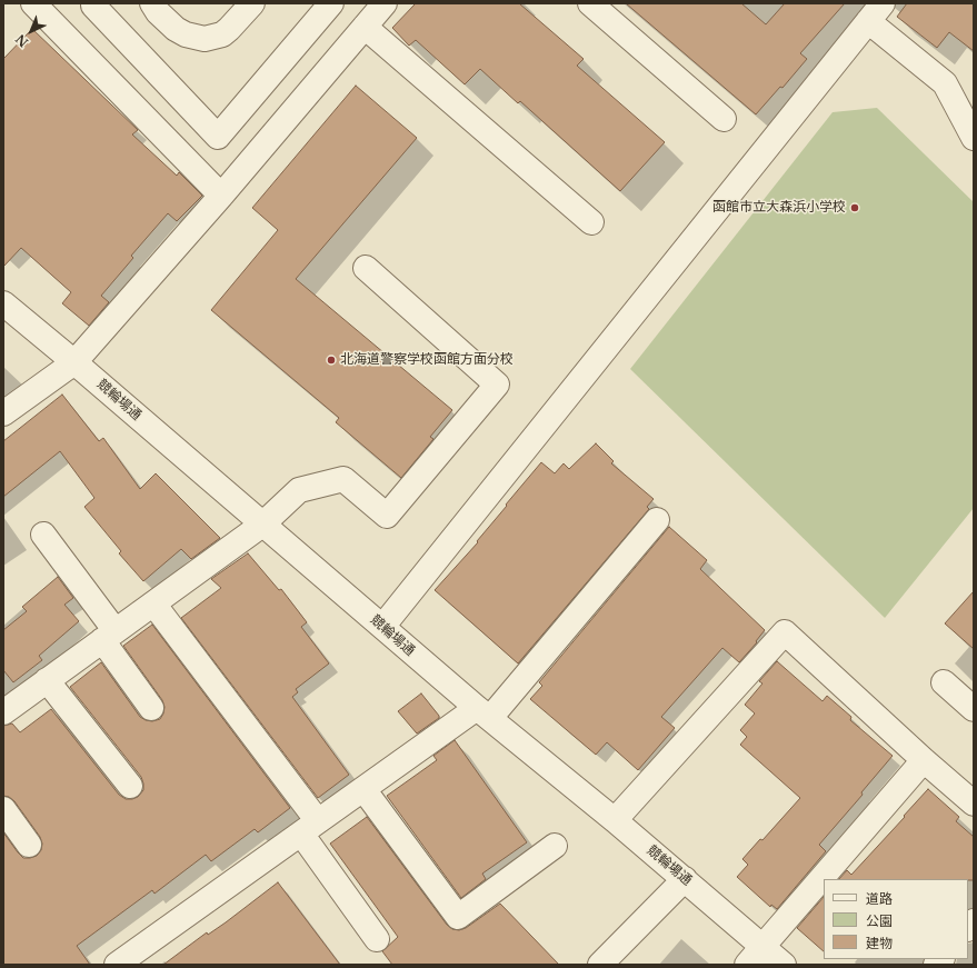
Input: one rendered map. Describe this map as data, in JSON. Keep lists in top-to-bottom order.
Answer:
{
  "streets": {
    "street": ["競輪場通"]
  },
  "places": ["函館市立大森浜小学校", "北海道警察学校函館方面分校"],
  "legend": ["道路", "公園", "建物"],
  "north": "bottom left"
}
